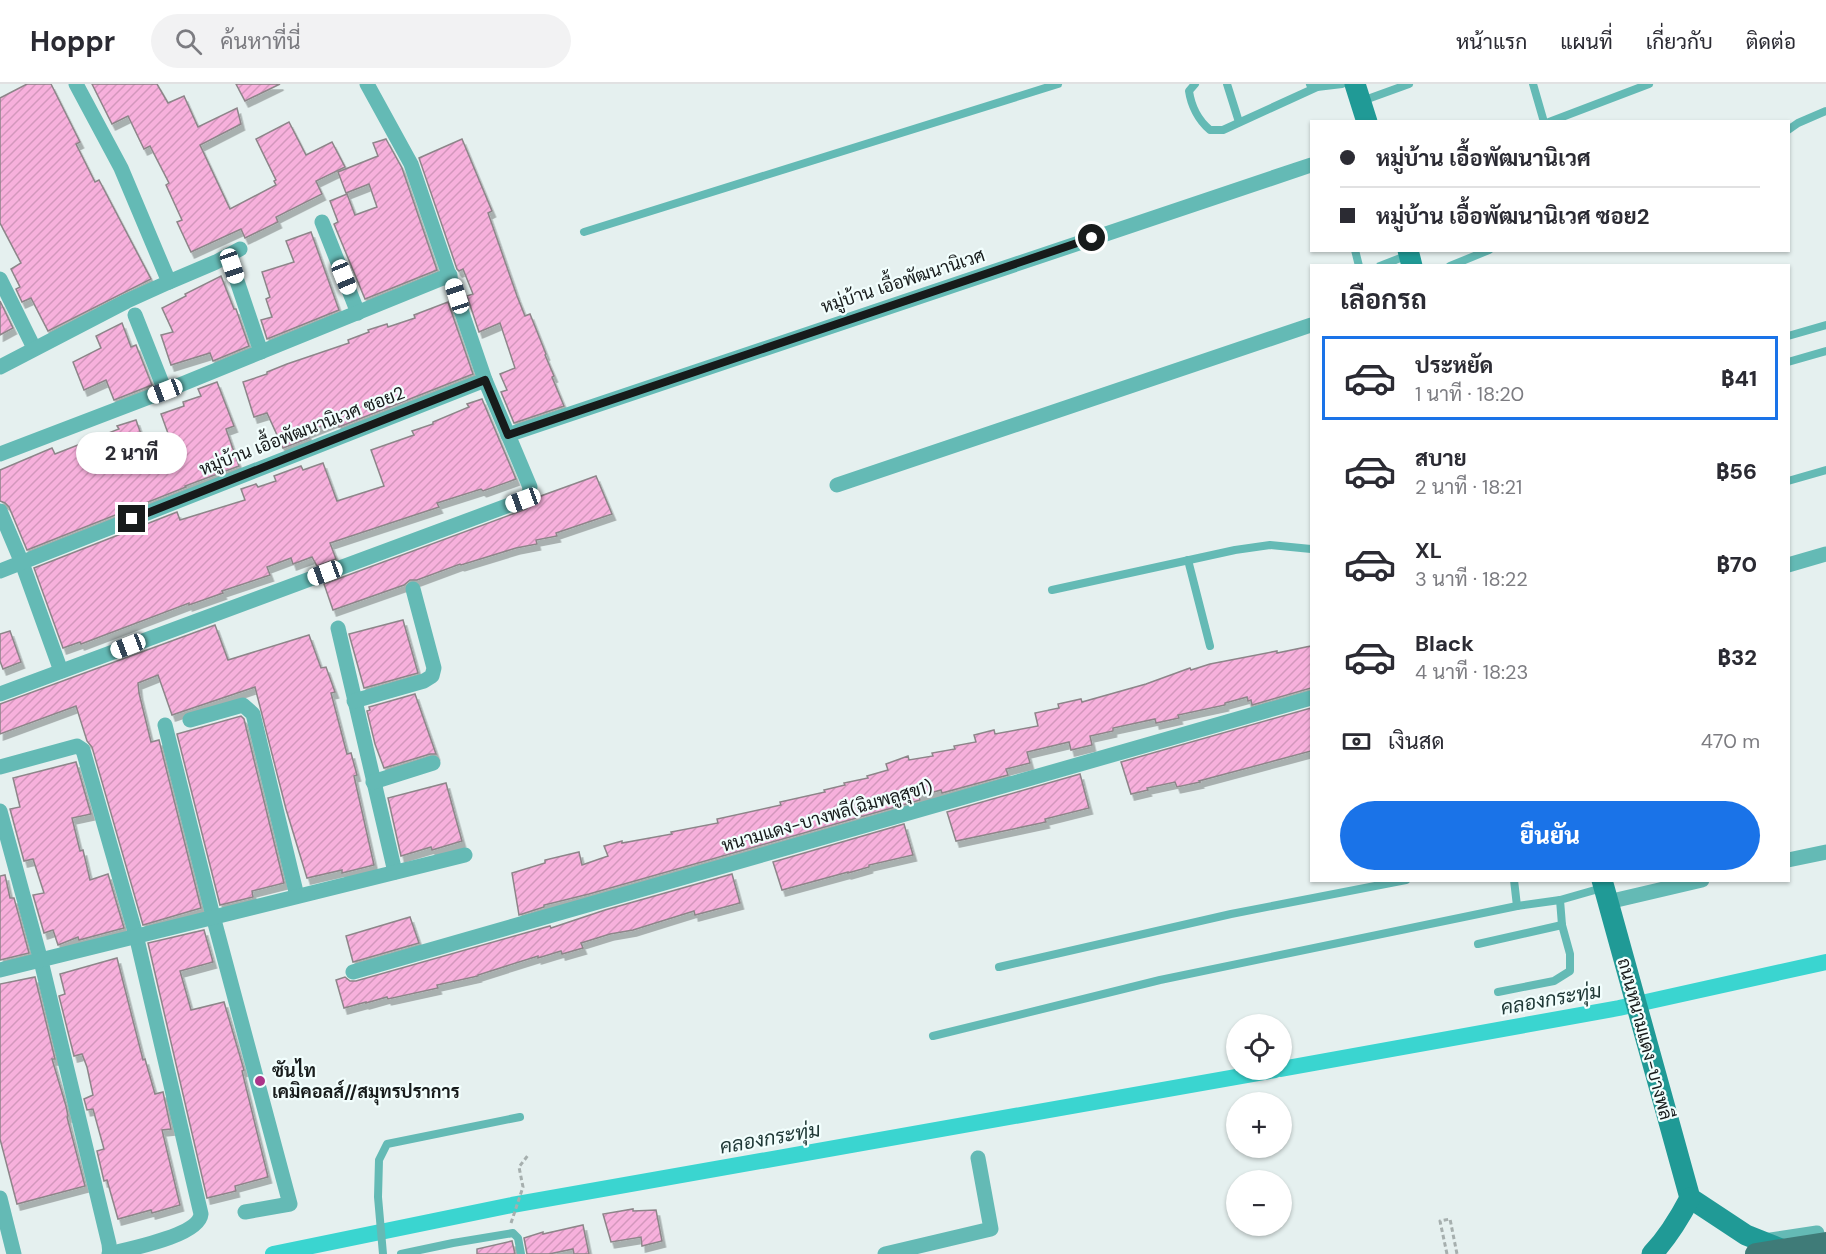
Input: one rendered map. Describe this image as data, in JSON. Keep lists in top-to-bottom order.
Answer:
{
  "streets": {
    "main road": ["ถนนหนามแดง-บางพลี"],
    "street": ["หมู่บ้าน เอื้อพัฒนานิเวศ", "หมู่บ้าน เอื้อพัฒนานิเวศ ซอย2", "หนามแดง-บางพลี(ฉิมพลูสุข1)"]
  },
  "water": ["คลองกระทุ่ม"],
  "places": ["ซันไท เคมิคอลส์//สมุทรปราการ"],
  "page": {
    "header": "Hoppr",
    "search": "ค้นหาที่นี่",
    "nav": [
      "หน้าแรก",
      "แผนที่",
      "เกี่ยวกับ",
      "ติดต่อ"
    ],
    "banner": ["หมู่บ้าน เอื้อพัฒนานิเวศ", "หมู่บ้าน เอื้อพัฒนานิเวศ ซอย2"],
    "heading": "เลือกรถ",
    "list": [
      {
        "name": "ประหยัด",
        "note": "1 นาที · 18:20",
        "value": "฿41"
      },
      {
        "name": "สบาย",
        "note": "2 นาที · 18:21",
        "value": "฿56"
      },
      {
        "name": "XL",
        "note": "3 นาที · 18:22",
        "value": "฿70"
      },
      {
        "name": "Black",
        "note": "4 นาที · 18:23",
        "value": "฿32"
      }
    ],
    "bubble": "2 นาที",
    "pay": ["เงินสด", "470 m"],
    "buttons": "ยืนยัน",
    "map_buttons": ["+", "−"]
  }
}
